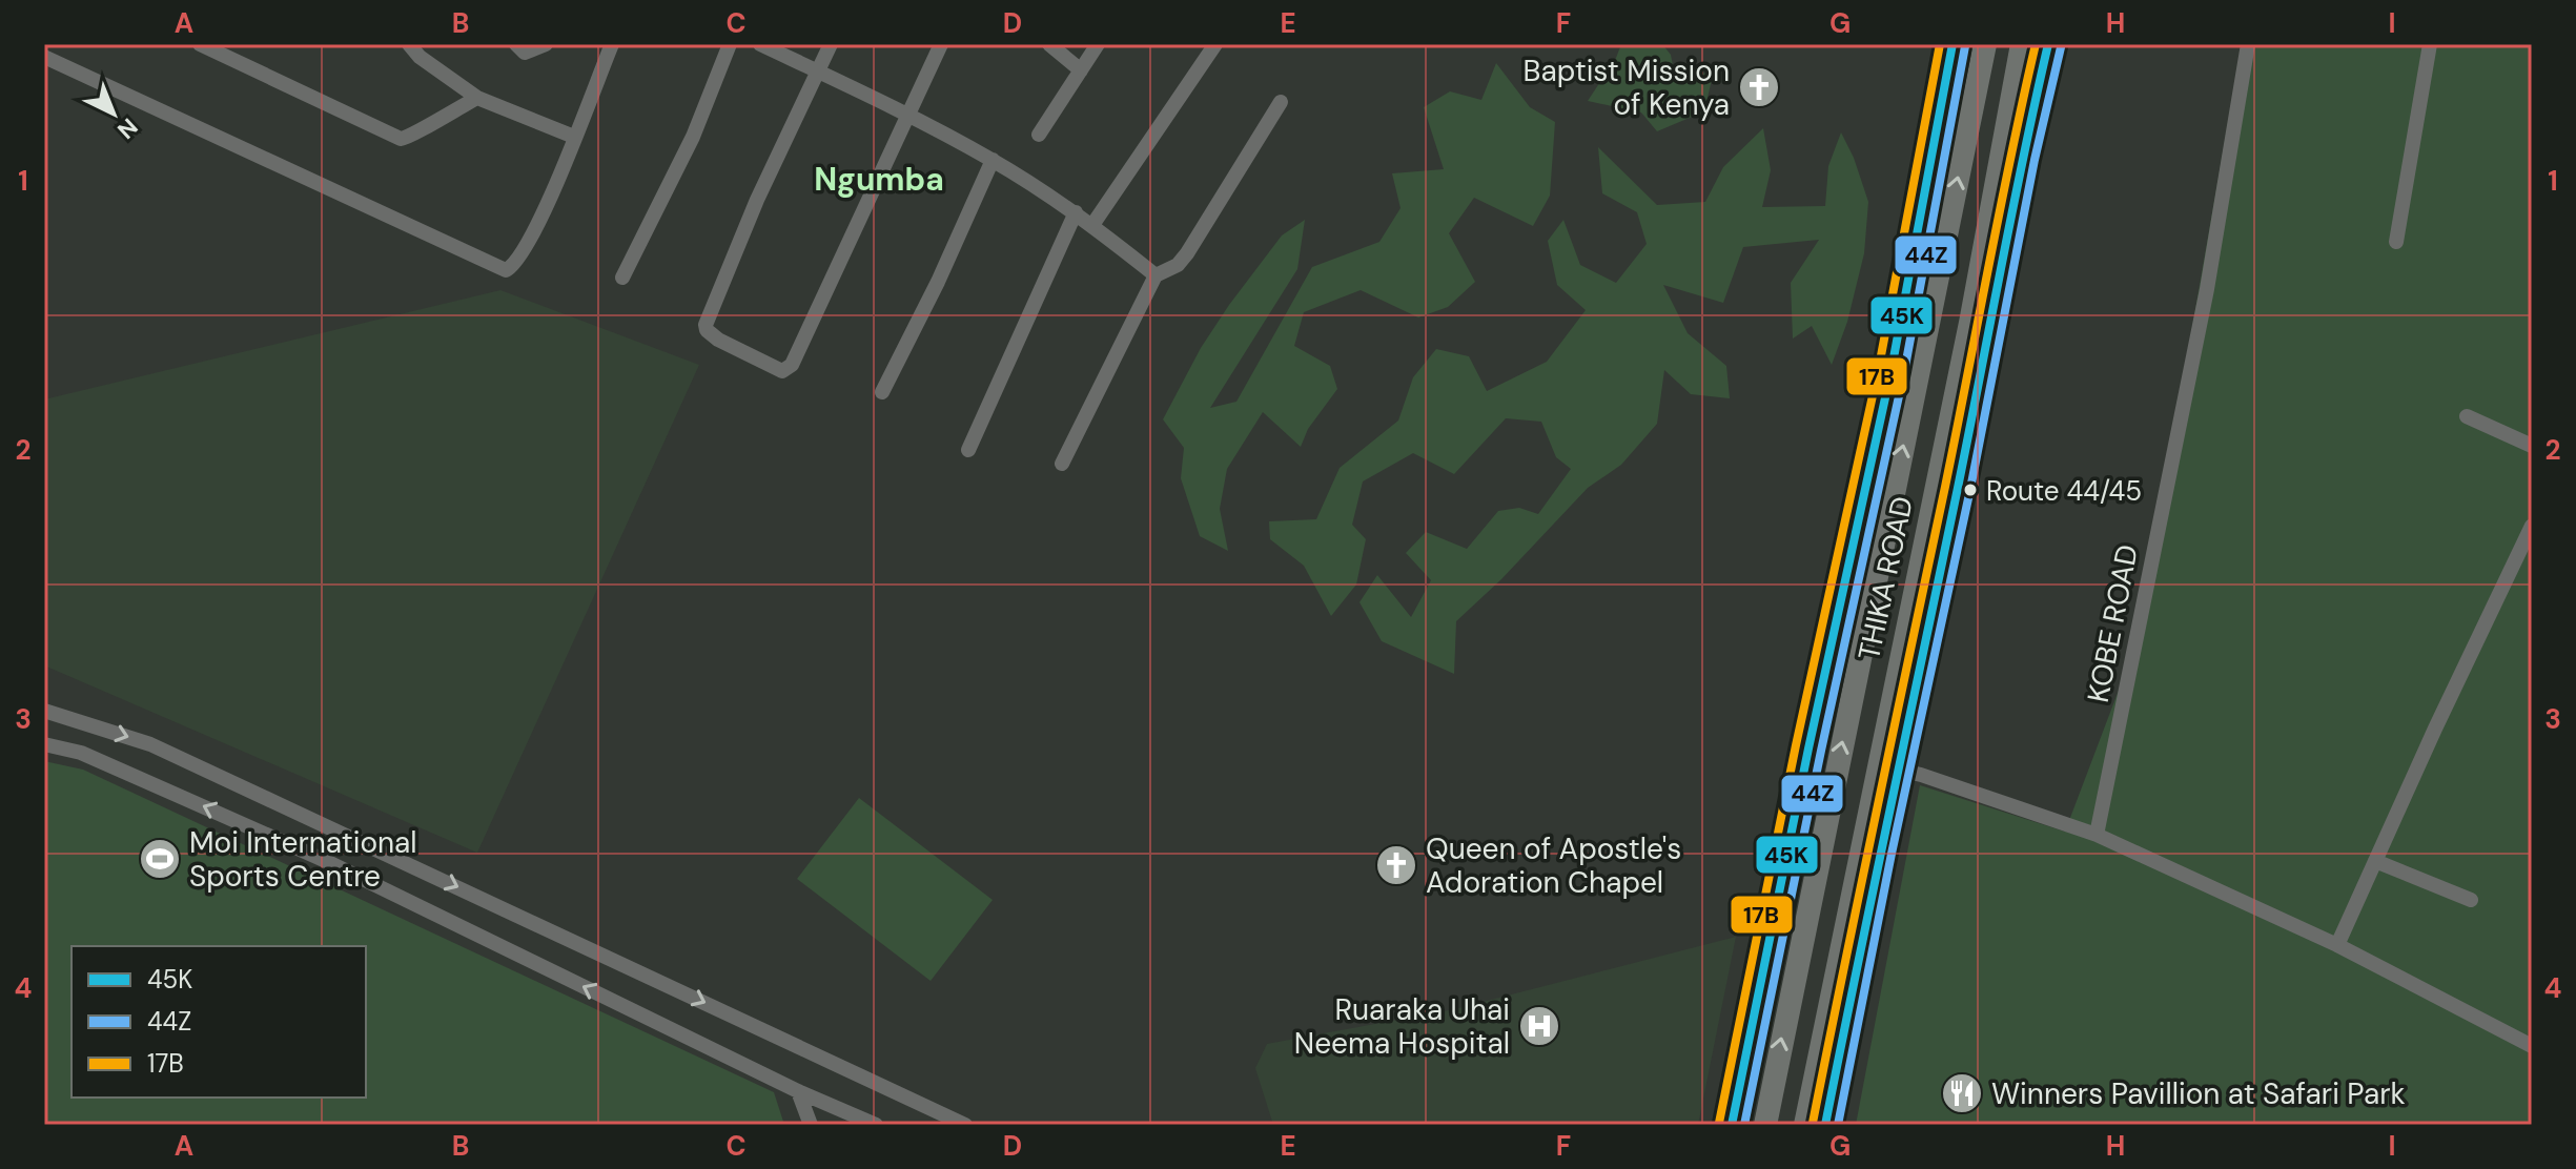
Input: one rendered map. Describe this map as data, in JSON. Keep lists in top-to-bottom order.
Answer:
{
  "streets": {
    "highway": ["THIKA ROAD"],
    "street": ["KOBE ROAD"]
  },
  "districts": ["Ngumba"],
  "places": {
    "church": ["Baptist Mission of Kenya", "Queen of Apostle's Adoration Chapel"],
    "other": ["Route 44/45"],
    "sports": ["Moi International Sports Centre"],
    "hospital": ["Ruaraka Uhai Neema Hospital"],
    "restaurant": ["Winners Pavillion at Safari Park"]
  },
  "lines": ["transit line 45K", "transit line 17B", "transit line 44Z"],
  "legend": ["45K", "44Z", "17B"],
  "north": "bottom right",
  "grid": {
    "columns": [
      "A",
      "B",
      "C",
      "D",
      "E",
      "F",
      "G",
      "H",
      "I"
    ],
    "rows": [
      "1",
      "2",
      "3",
      "4"
    ]
  }
}
